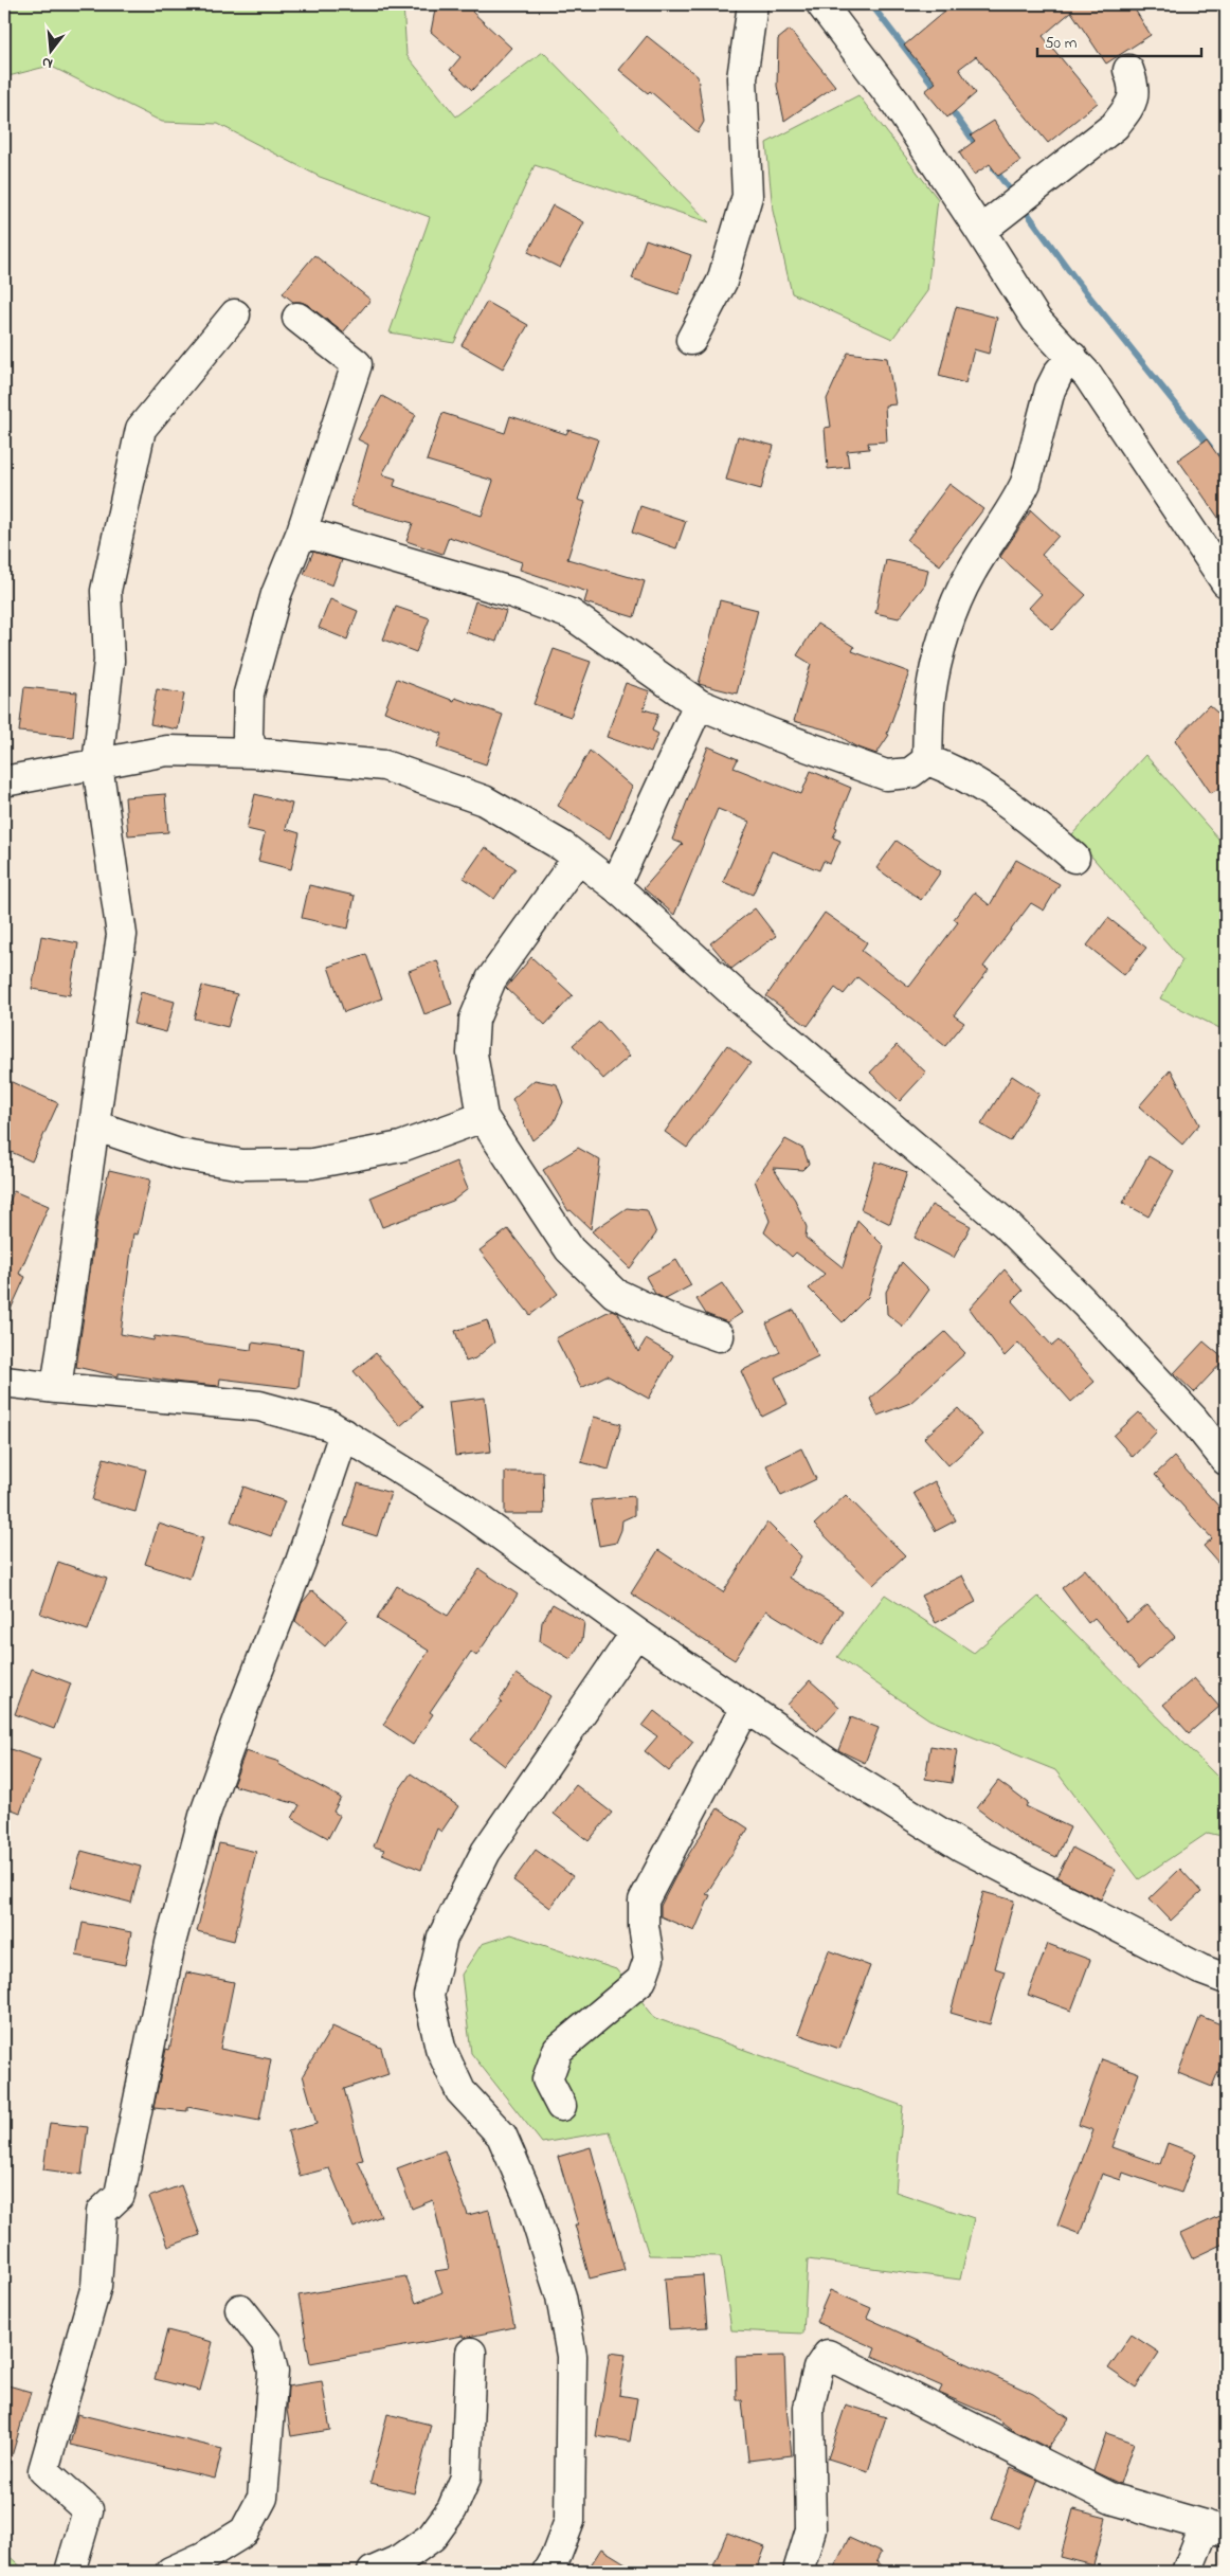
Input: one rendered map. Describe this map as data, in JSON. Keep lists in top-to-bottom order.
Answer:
{
  "scale_bar": "50 m",
  "north": "bottom"
}
